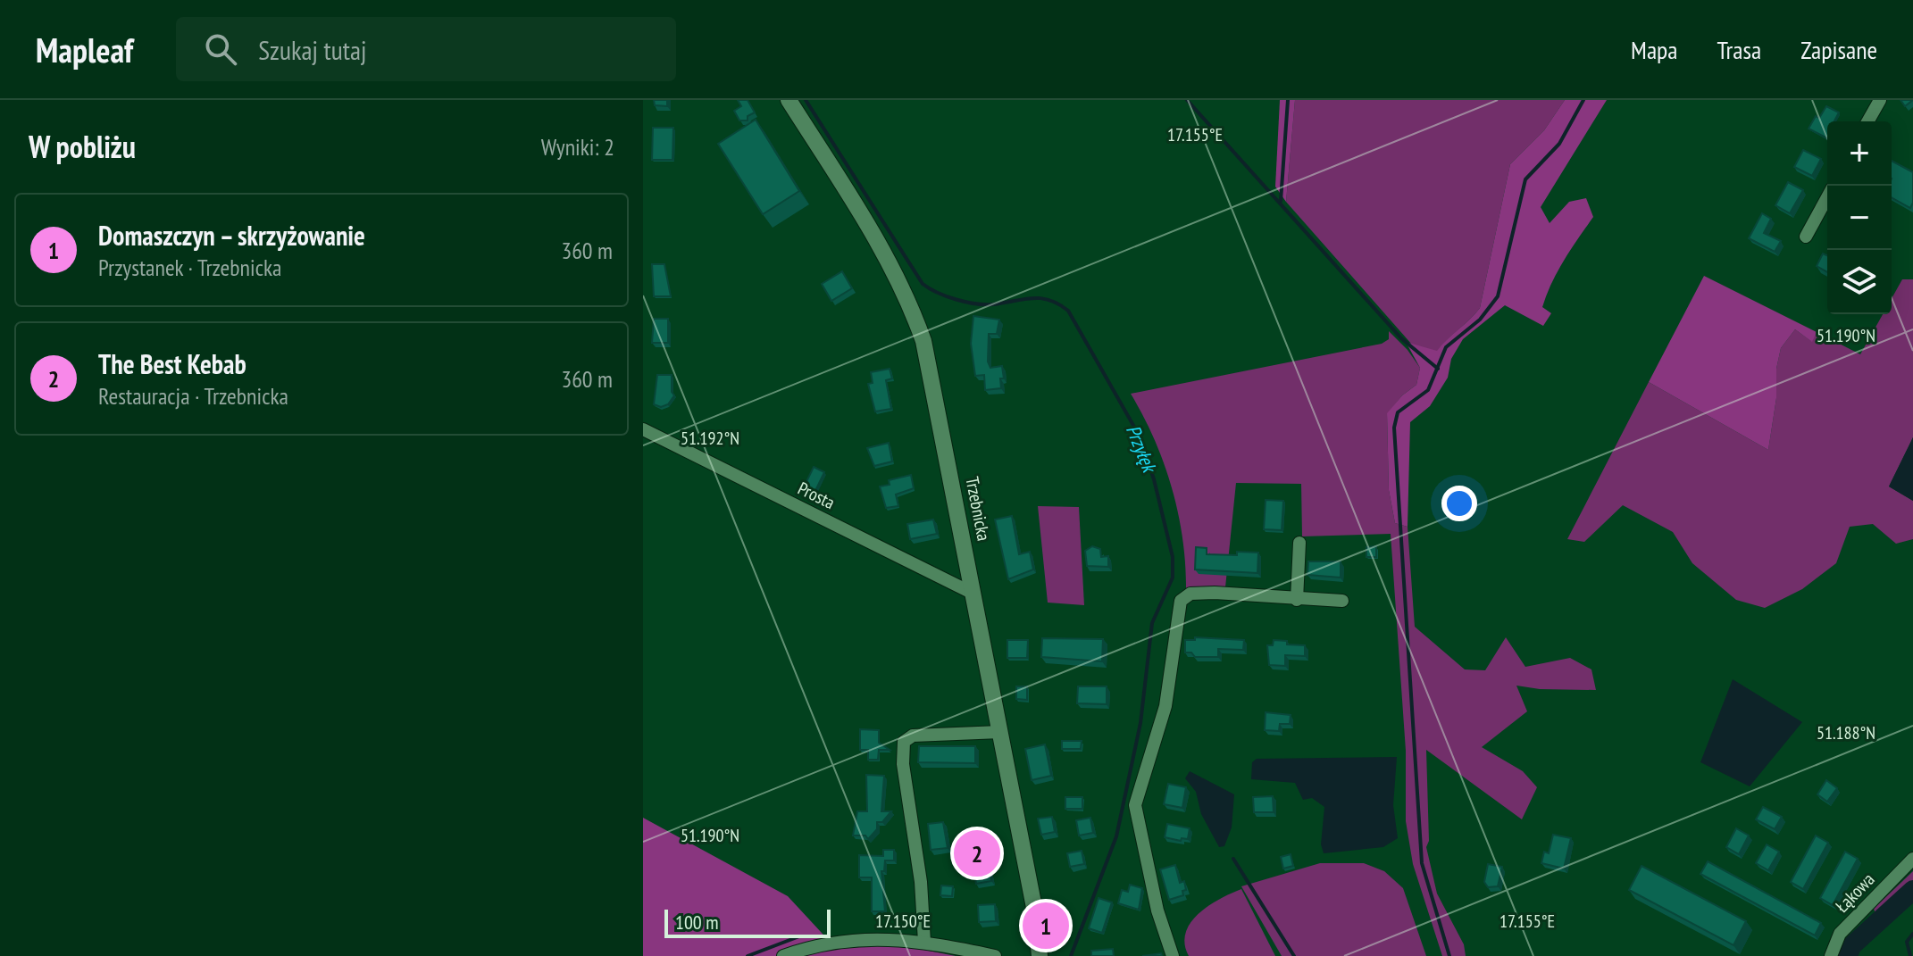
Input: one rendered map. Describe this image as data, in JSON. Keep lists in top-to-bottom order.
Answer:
{
  "streets": {
    "street": ["Prosta", "Trzebnicka", "Łąkowa"]
  },
  "crossings": [
    ["Prosta", "Trzebnicka"]
  ],
  "water": ["Przyłęk"],
  "scale_bar": "100 m",
  "page": {
    "header": "Mapleaf",
    "search": "Szukaj tutaj",
    "nav": ["Mapa", "Trasa", "Zapisane"],
    "heading": ["W pobliżu", "Wyniki: 2"],
    "map_buttons": ["+", "−"],
    "list": [
      {
        "mark": "1",
        "name": "Domaszczyn – skrzyżowanie",
        "note": "Przystanek · Trzebnicka",
        "value": "360 m"
      },
      {
        "mark": "2",
        "name": "The Best Kebab",
        "note": "Restauracja · Trzebnicka",
        "value": "360 m"
      }
    ],
    "pins": ["2", "1"],
    "scale": "100 m"
  },
  "coordinates": [
    "17.155°E",
    "51.190°N",
    "51.192°N",
    "51.188°N",
    "17.150°E"
  ]
}
